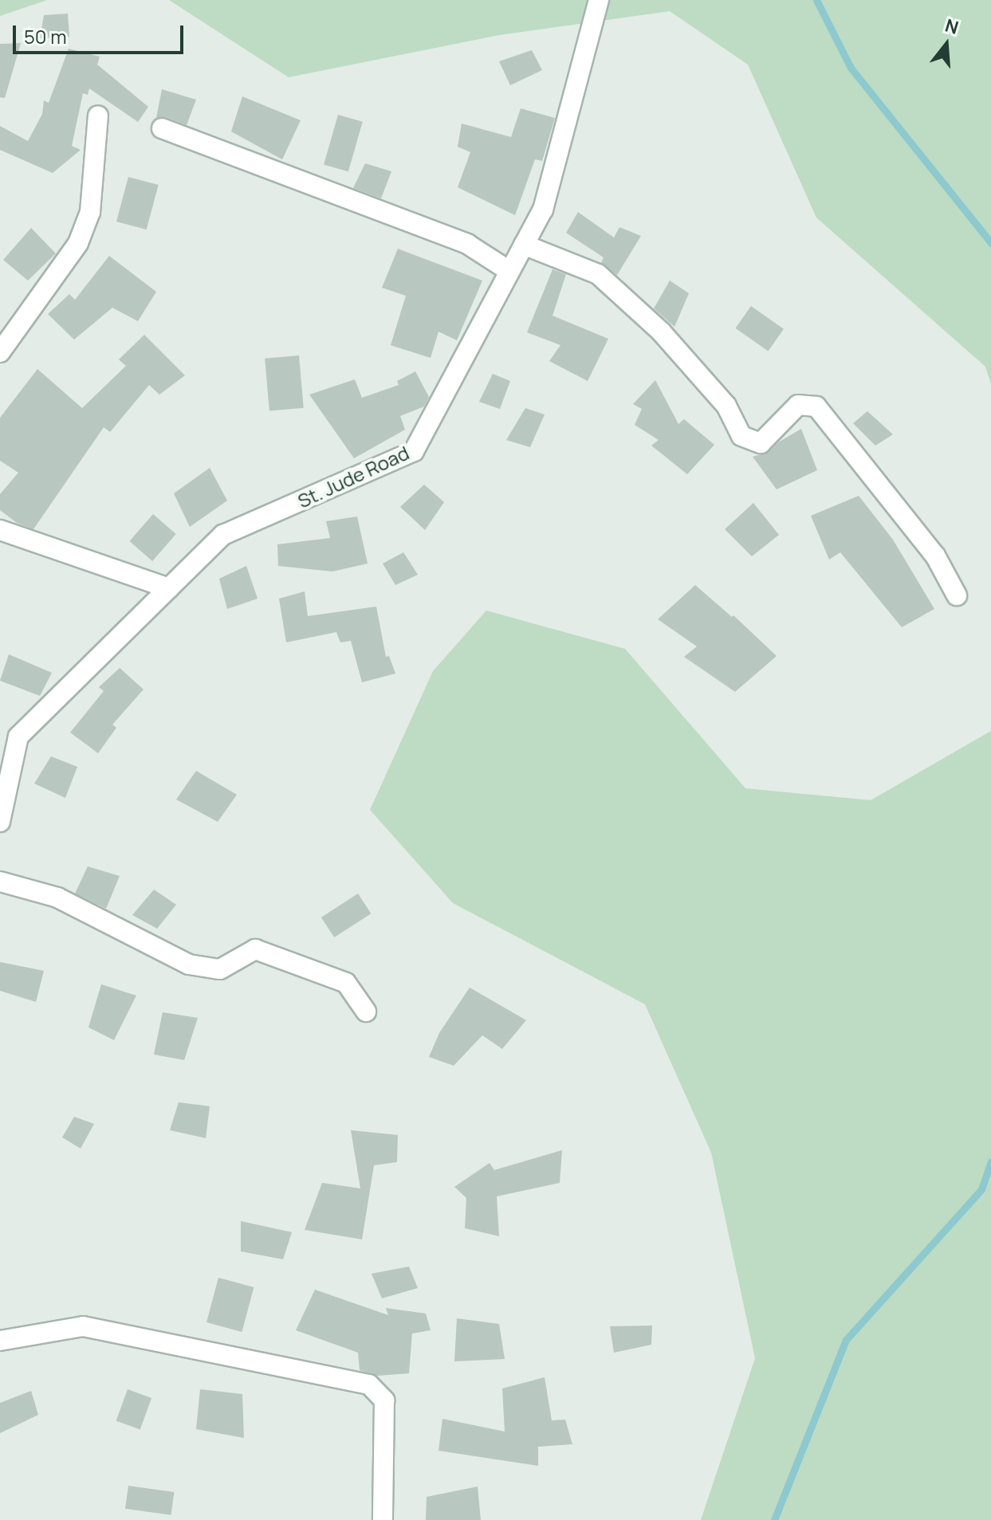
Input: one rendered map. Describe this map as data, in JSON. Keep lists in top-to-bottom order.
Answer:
{
  "streets": {
    "street": ["St. Jude Road"]
  },
  "scale_bar": "50 m",
  "north": "top"
}
